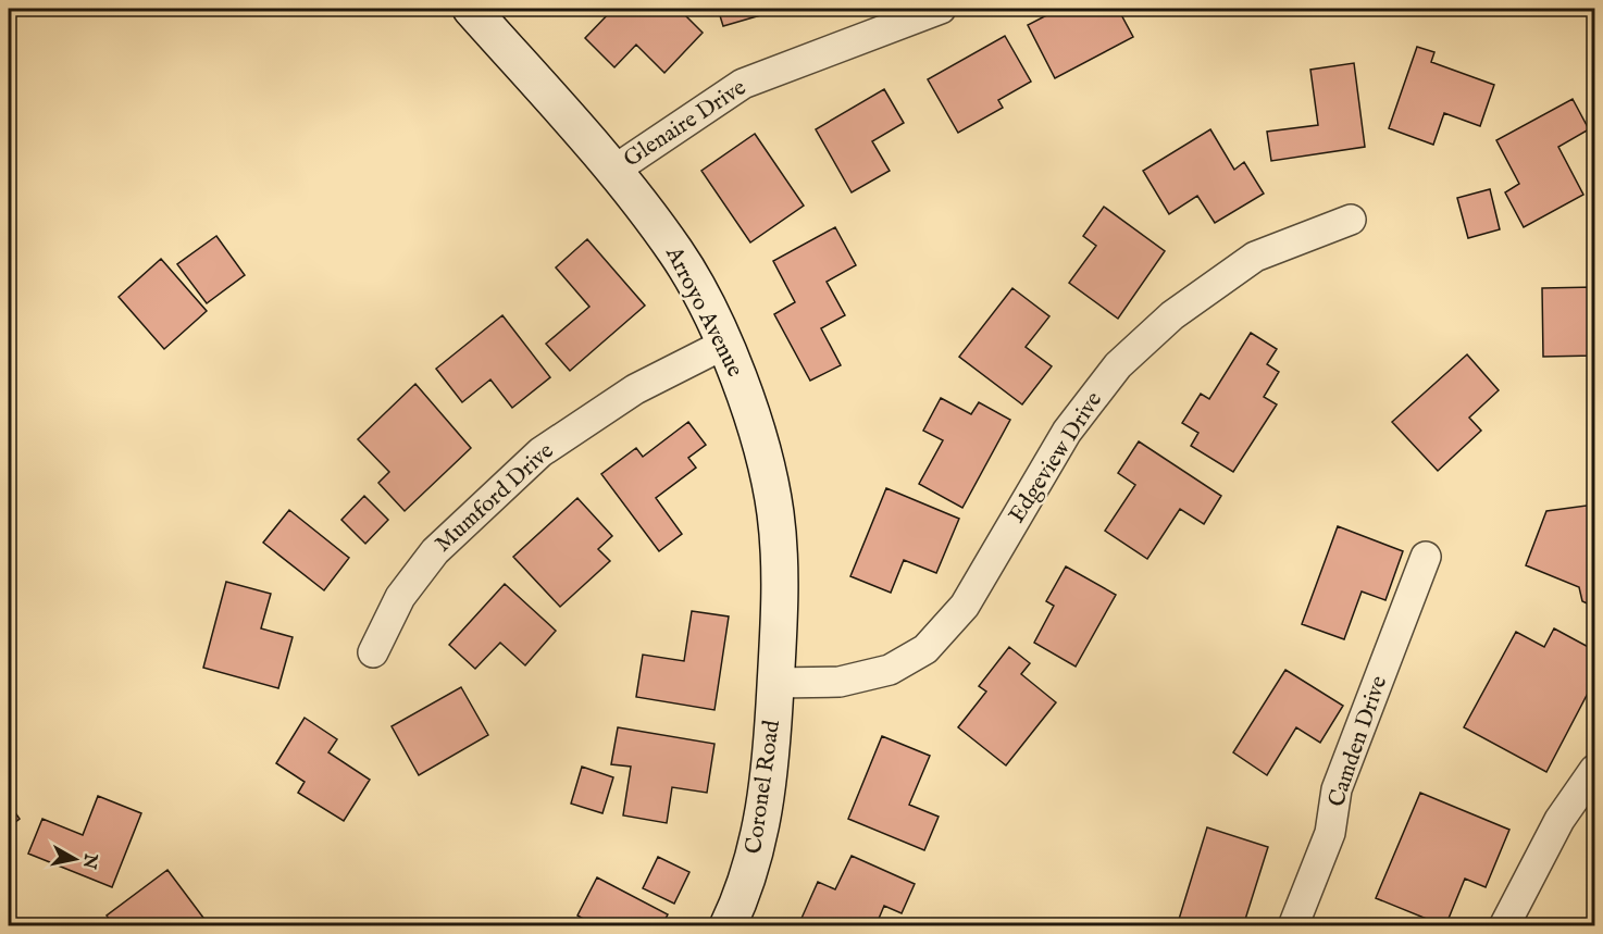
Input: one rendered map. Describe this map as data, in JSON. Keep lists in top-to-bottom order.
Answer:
{
  "streets": {
    "street": [
      "Glenaire Drive",
      "Arroyo Avenue",
      "Edgeview Drive",
      "Mumford Drive",
      "Camden Drive",
      "Coronel Road"
    ]
  },
  "crossings": [
    ["Glenaire Drive", "Arroyo Avenue"],
    ["Arroyo Avenue", "Edgeview Drive"],
    ["Arroyo Avenue", "Mumford Drive"],
    ["Arroyo Avenue", "Coronel Road"],
    ["Edgeview Drive", "Coronel Road"]
  ],
  "north": "right"
}
